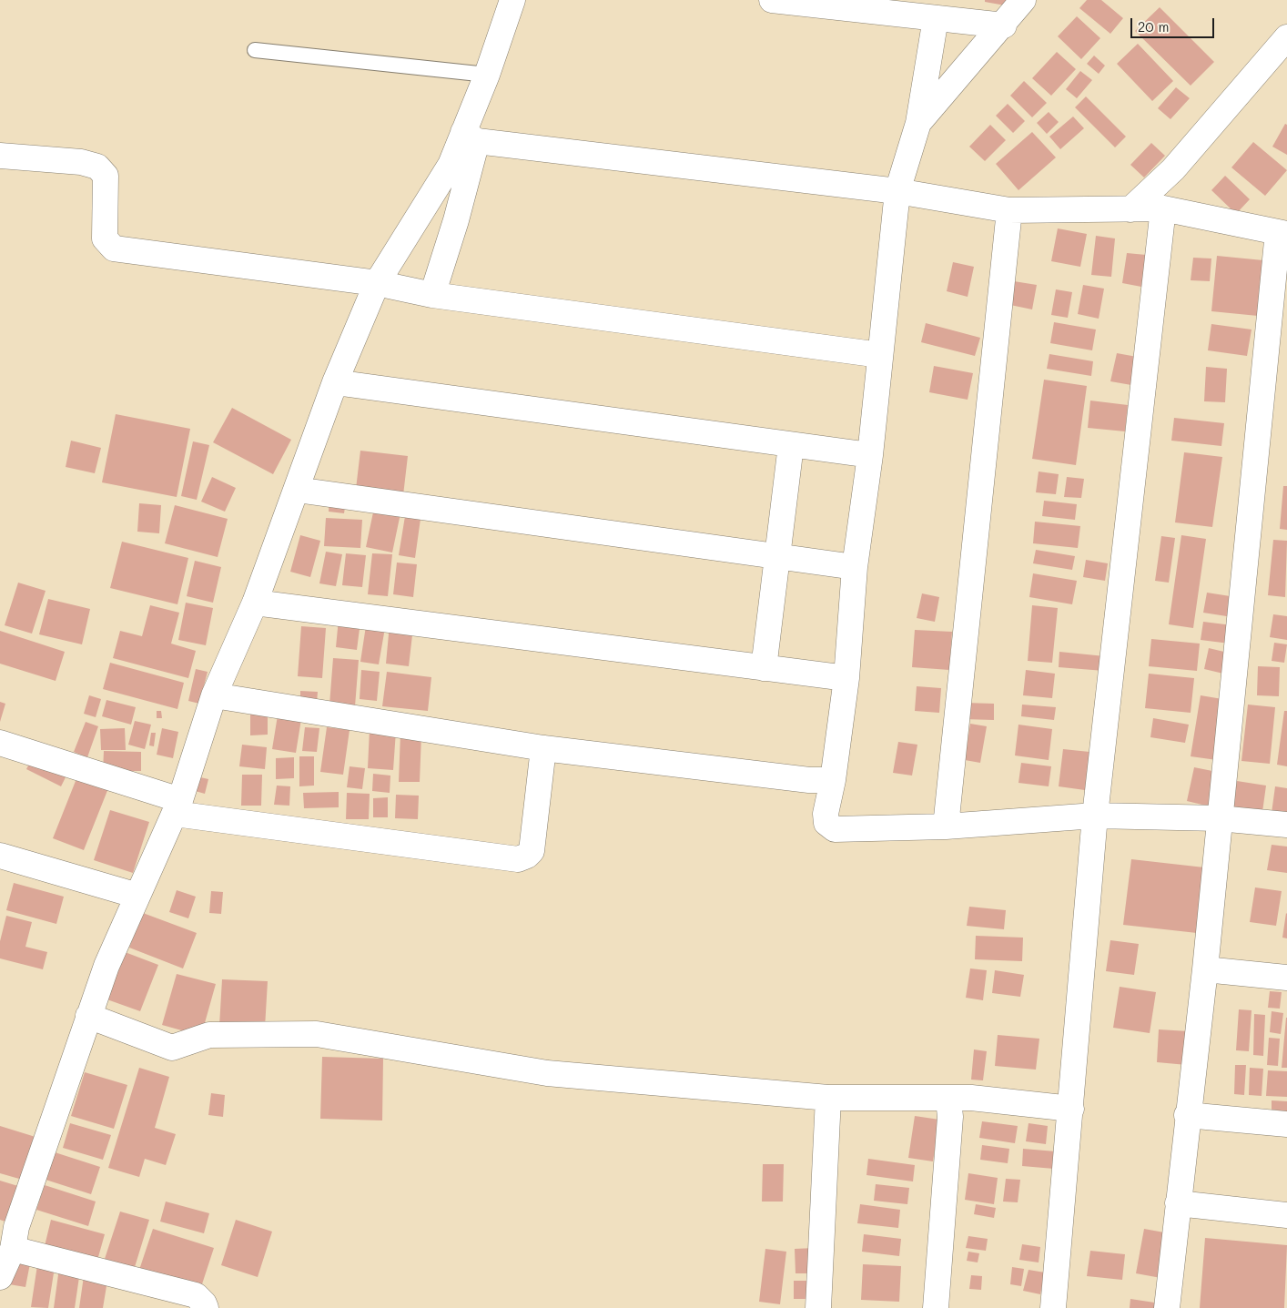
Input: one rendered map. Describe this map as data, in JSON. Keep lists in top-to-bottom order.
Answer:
{
  "scale_bar": "20 m"
}
